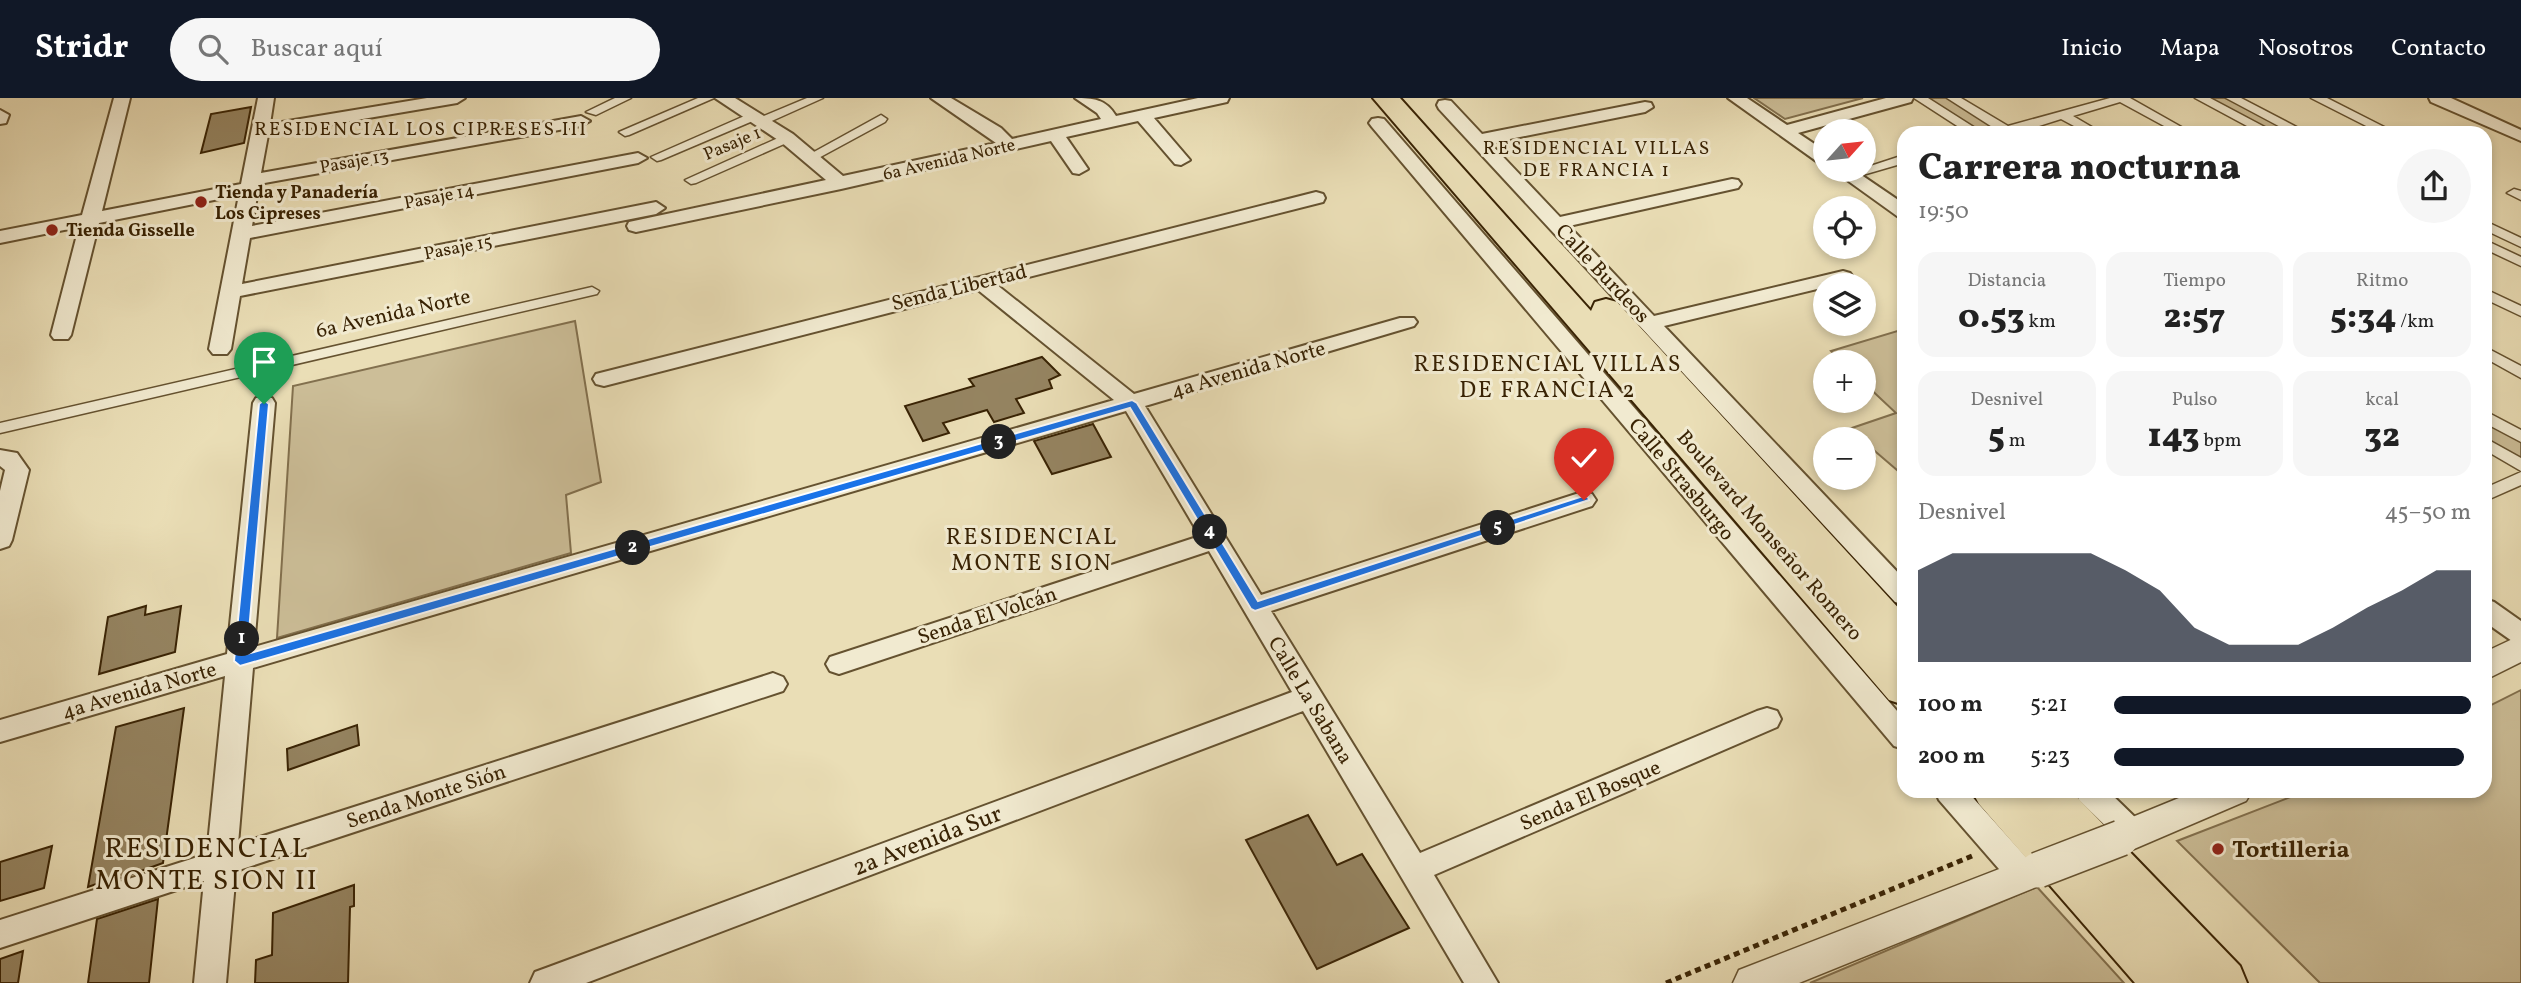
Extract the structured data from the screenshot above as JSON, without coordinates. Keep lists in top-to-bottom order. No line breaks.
{"streets":{"highway":["Boulevard Monseñor Romero"],"street":["Pasaje 1","6a Avenida Norte","Pasaje 13","Pasaje 14","Pasaje 15","Calle Burdeos","Senda Libertad","4a Avenida Norte","Calle Strasburgo","Senda El Volcán","Calle La Sabana","Senda El Bosque","Senda Monte Sión","2a Avenida Sur"]},"crossings":[["Calle Burdeos","Boulevard Monseñor Romero"],["Senda Libertad","Calle La Sabana"],["4a Avenida Norte","Calle La Sabana"],["Calle Strasburgo","Boulevard Monseñor Romero"],["Senda El Volcán","Calle La Sabana"],["Calle La Sabana","Senda El Bosque"],["Calle La Sabana","2a Avenida Sur"]],"districts":["RESIDENCIAL LOS CIPRESES III","RESIDENCIAL VILLAS DE FRANCIA 1","RESIDENCIAL VILLAS DE FRANCIA 2","RESIDENCIAL MONTE SION","RESIDENCIAL MONTE SION II"],"places":["Tienda y Panadería Los Cipreses","Tienda Gisselle","Tortilleria"],"north":"top right","page":{"header":"Stridr","search":"Buscar aquí","nav":["Inicio","Mapa","Nosotros","Contacto"],"map_buttons":["+","−"],"heading":["Carrera nocturna","19:50"],"stats":[["Distancia","0.53 km"],["Tiempo","2:57"],["Ritmo","5:34 /km"],["Desnivel","5 m"],["Pulso","143 bpm"],["kcal","32"]],"pins":["3","5","4","2","1"],"chart":["Desnivel","45–50 m"],"list":[{"name":"100 m","note":"5:21"},{"name":"200 m","note":"5:23"}]}}
